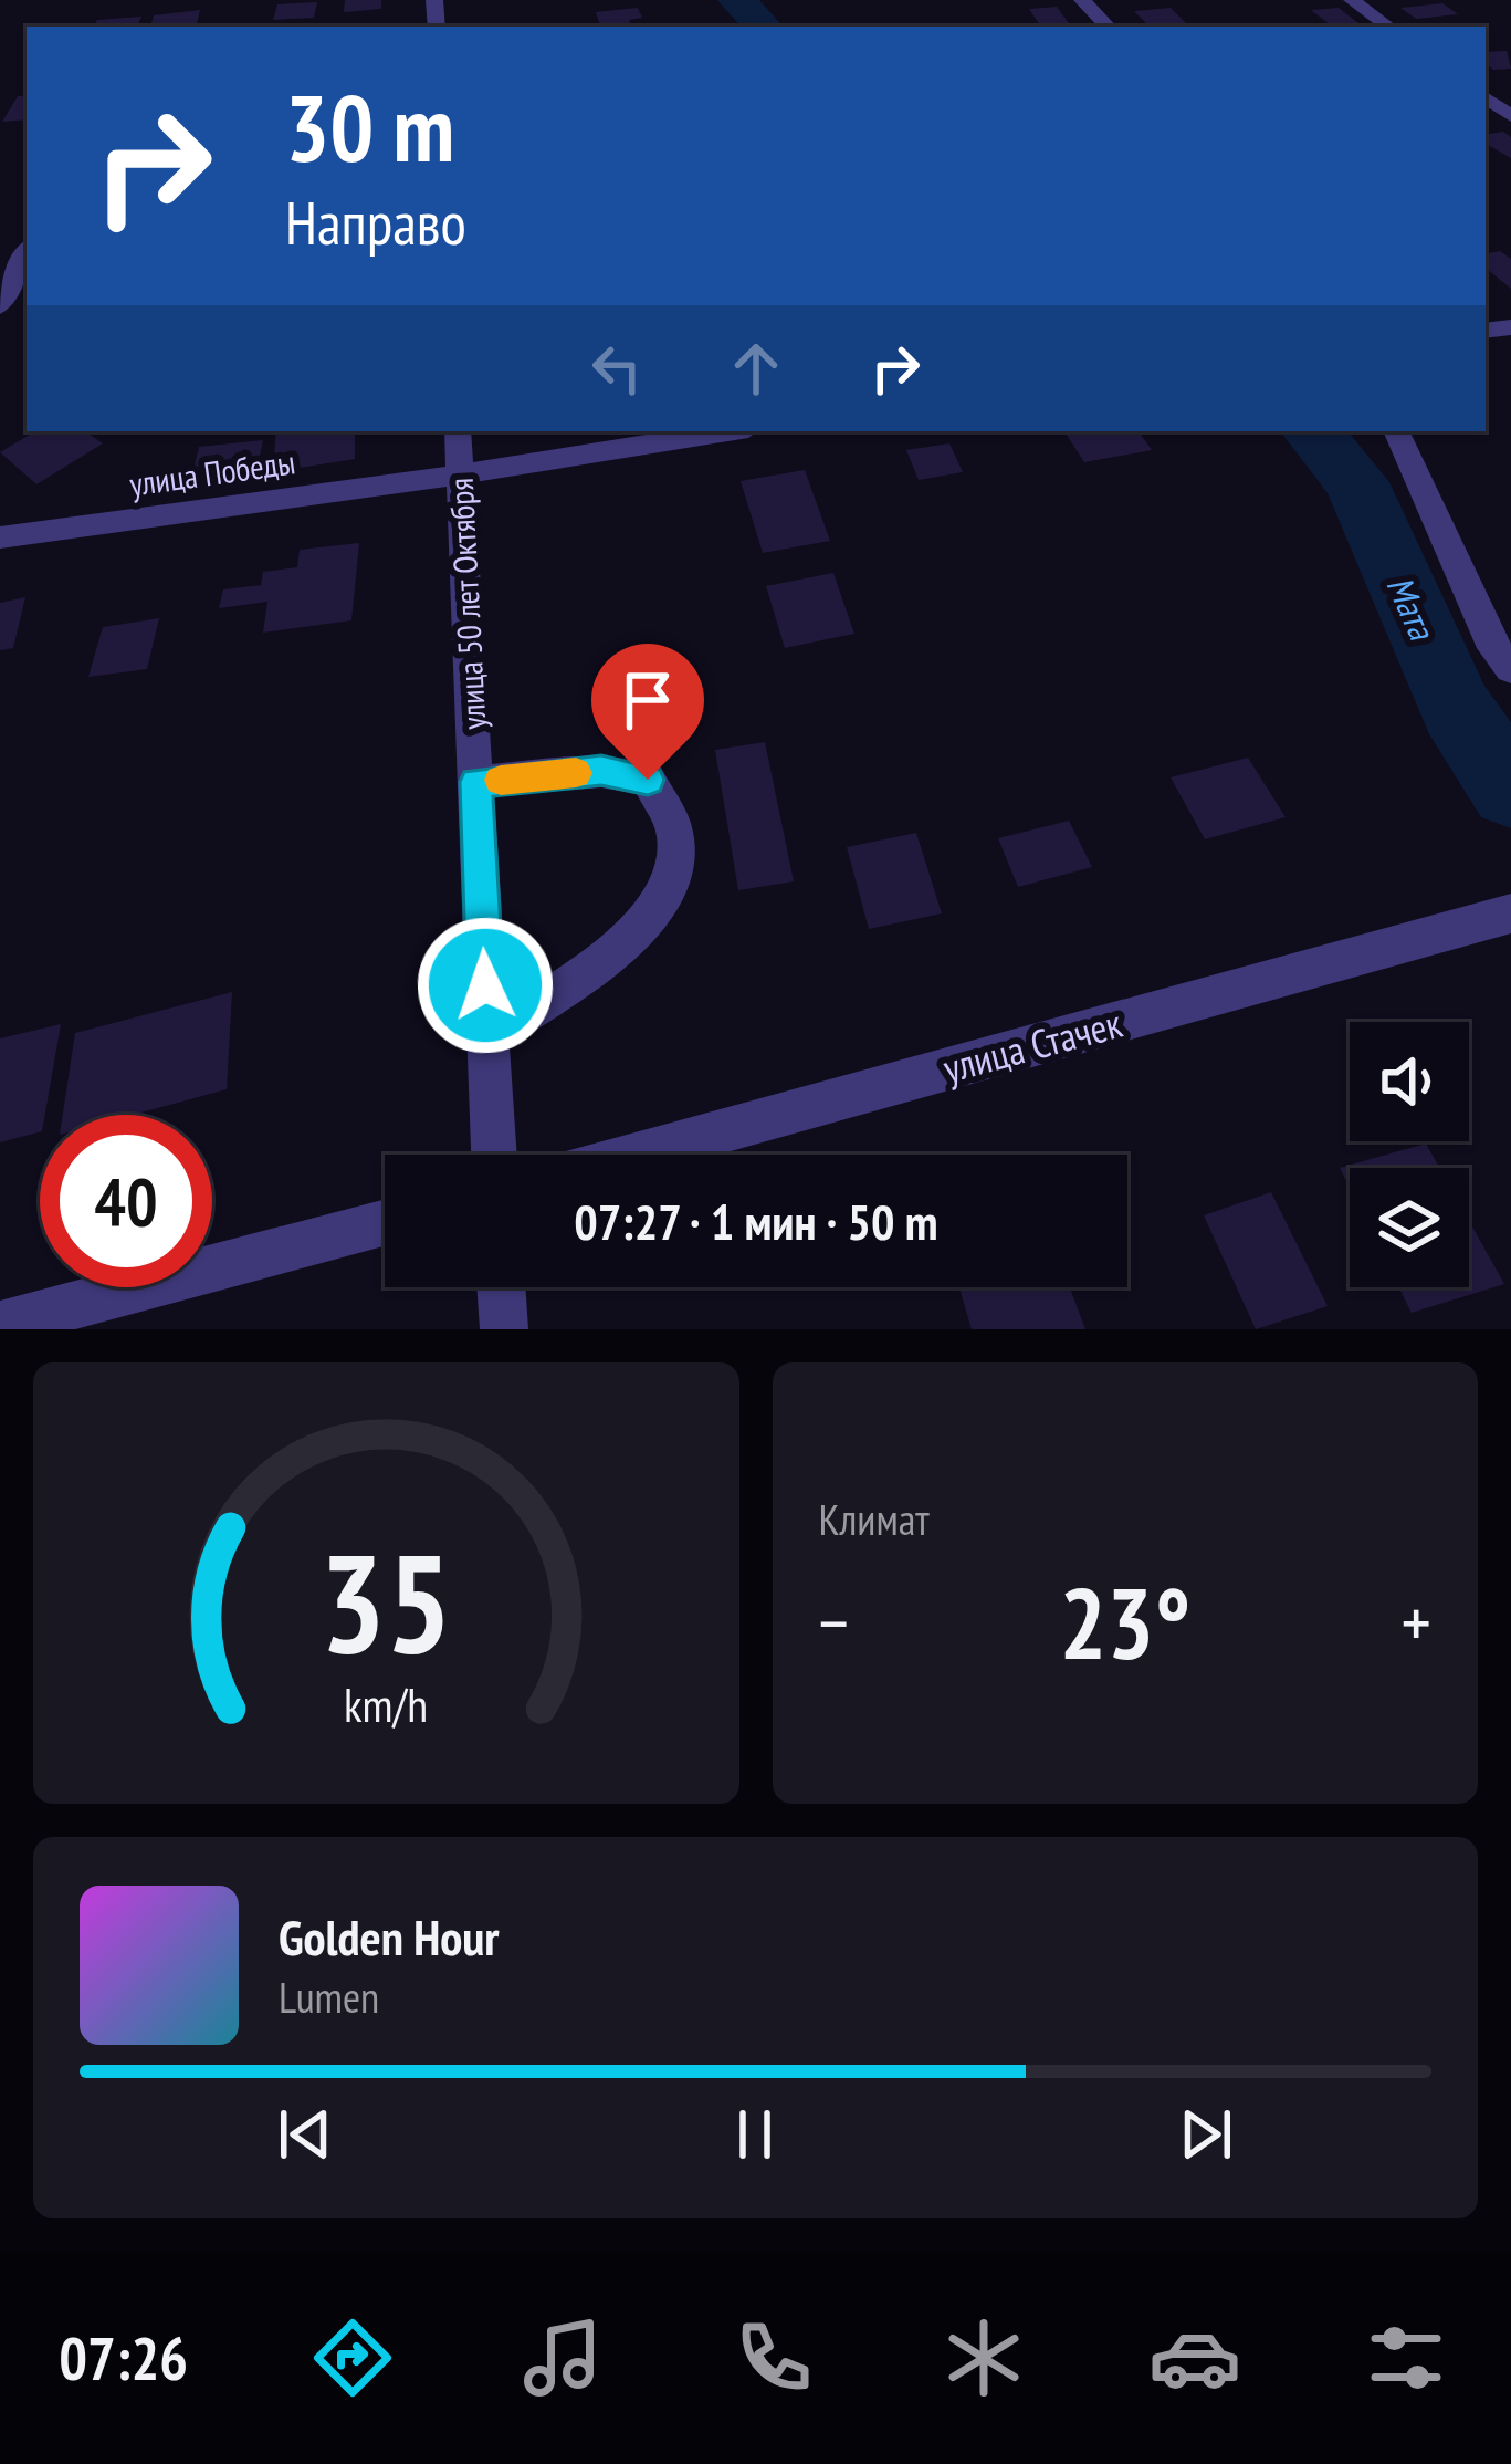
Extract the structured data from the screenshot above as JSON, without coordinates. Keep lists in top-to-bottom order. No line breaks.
{"streets":{"street":["улица Победы","улица 50 лет Октября","улица Стачек"]},"crossings":[["улица Победы","улица 50 лет Октября"]],"water":["Мата"],"page":{"turn":["30 m","Направо"],"limit":"40","trip":"07:27 · 1 мин · 50 m","tile":"Климат","heat":["−","23°","+"],"song":["Golden Hour","Lumen"],"tabs":"07:26","gauge":["35","km/h"]}}
